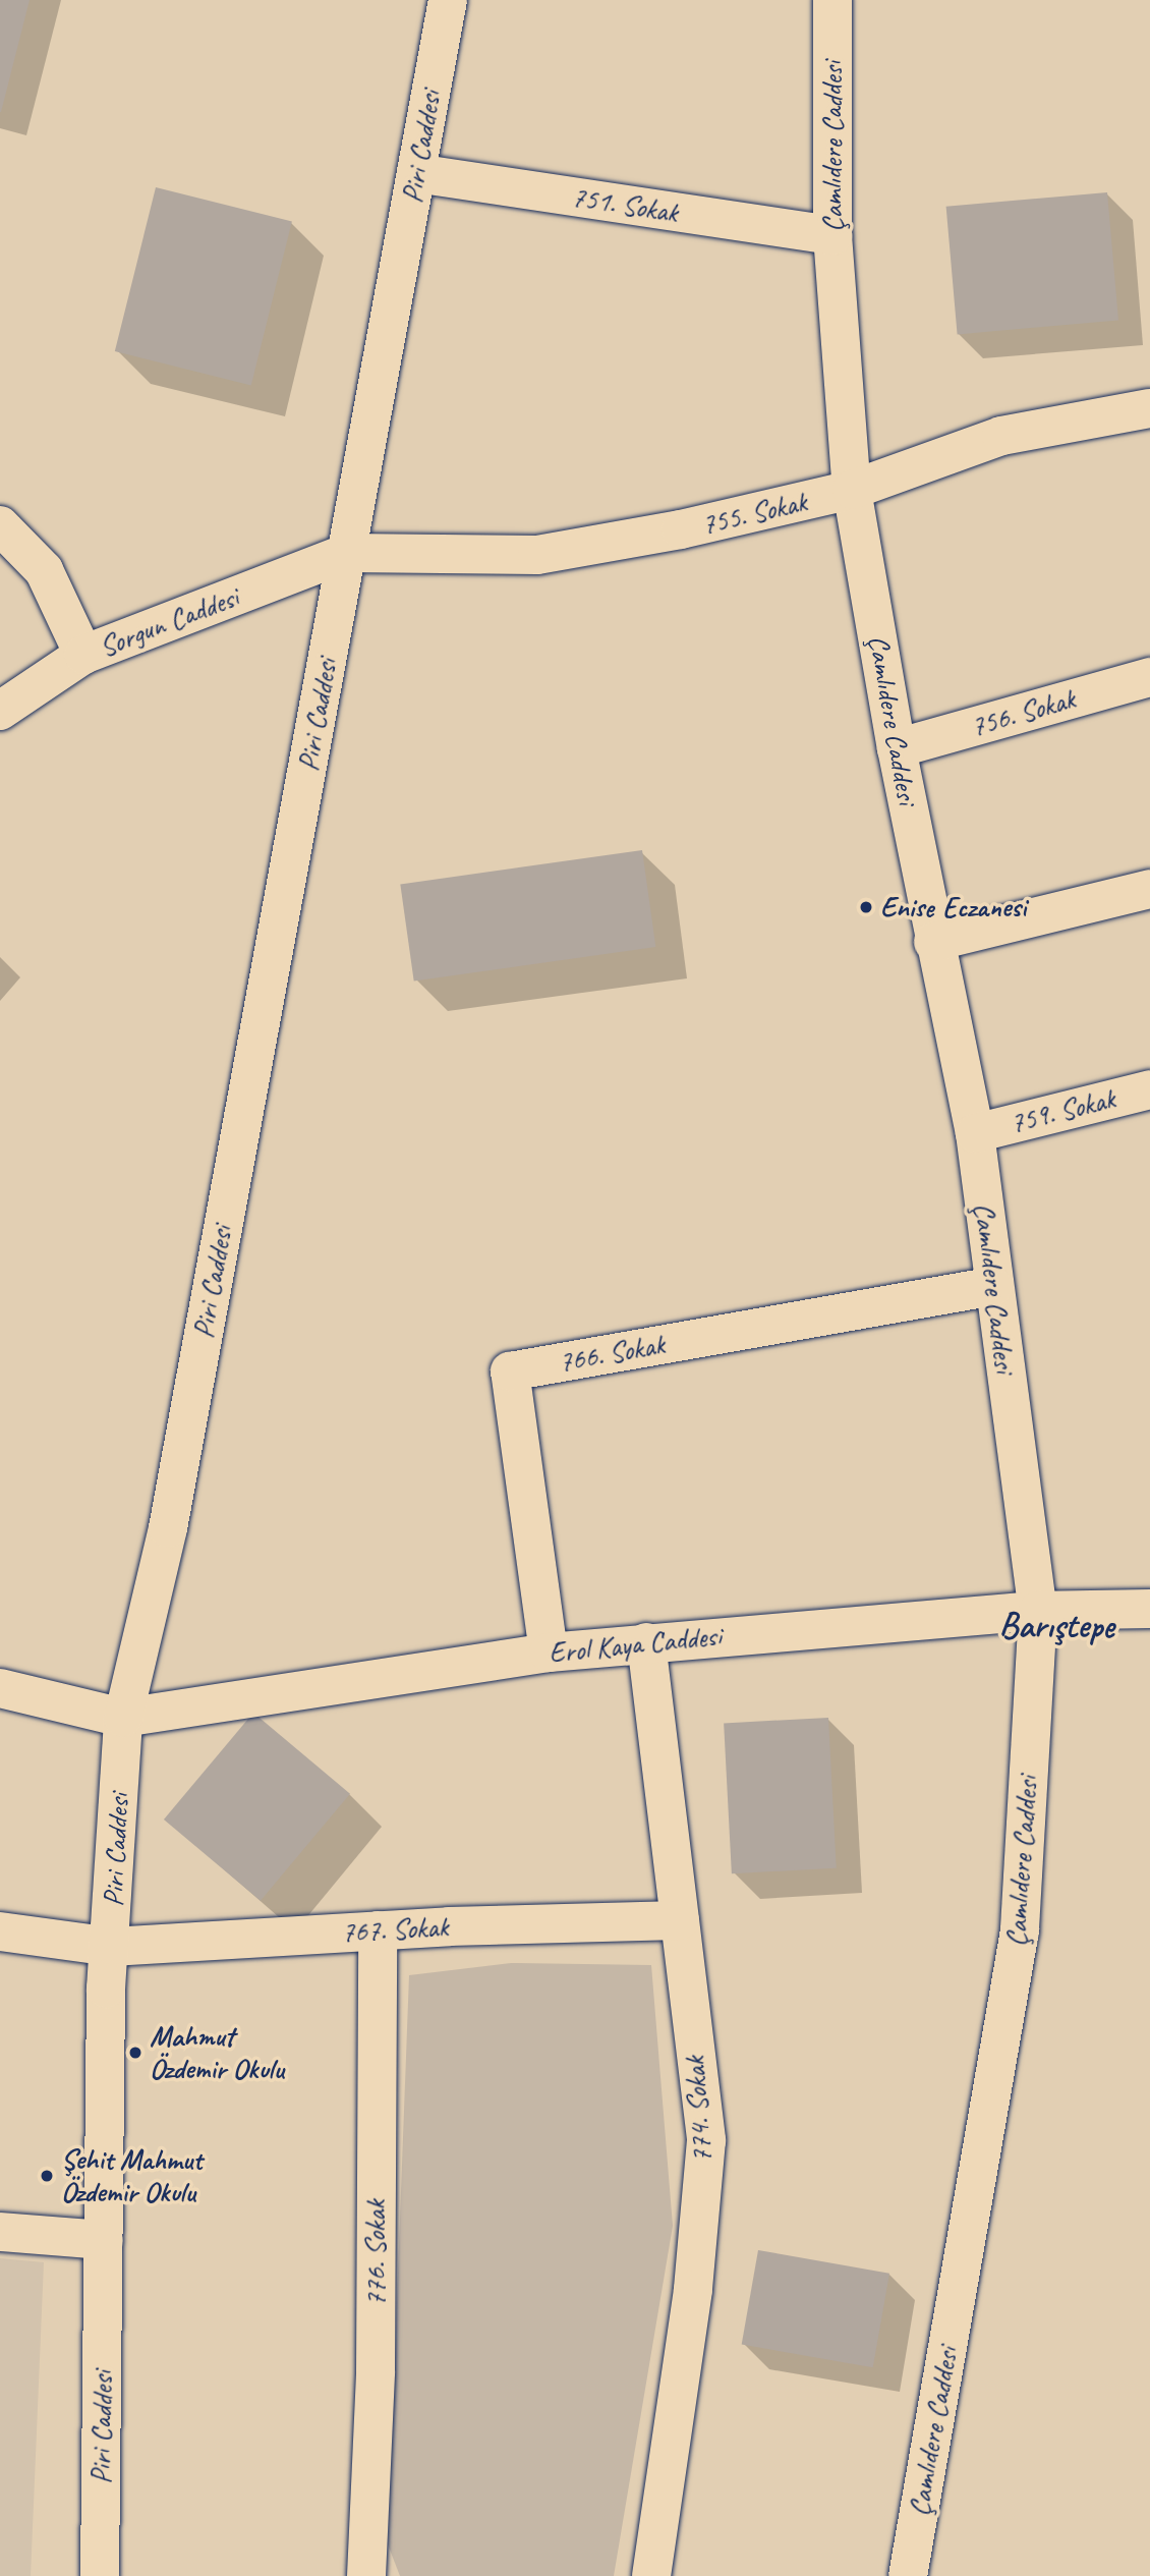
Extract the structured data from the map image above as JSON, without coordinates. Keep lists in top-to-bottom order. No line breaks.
{"streets":{"street":["Piri Caddesi","Çamlıdere Caddesi","751. Sokak","755. Sokak","Sorgun Caddesi","756. Sokak","759. Sokak","766. Sokak","Erol Kaya Caddesi","767. Sokak","774. Sokak","776. Sokak"]},"crossings":[["Piri Caddesi","751. Sokak"],["Piri Caddesi","755. Sokak"],["Piri Caddesi","Sorgun Caddesi"],["Piri Caddesi","Erol Kaya Caddesi"],["Piri Caddesi","767. Sokak"],["Çamlıdere Caddesi","751. Sokak"],["Çamlıdere Caddesi","755. Sokak"],["Çamlıdere Caddesi","756. Sokak"],["Çamlıdere Caddesi","759. Sokak"],["Çamlıdere Caddesi","766. Sokak"],["Çamlıdere Caddesi","Erol Kaya Caddesi"],["755. Sokak","Sorgun Caddesi"],["766. Sokak","Erol Kaya Caddesi"],["Erol Kaya Caddesi","774. Sokak"],["767. Sokak","774. Sokak"],["767. Sokak","776. Sokak"]],"districts":["Barıştepe"],"places":["Enise Eczanesi","Mahmut Özdemir Okulu","Şehit Mahmut Özdemir Okulu"]}
